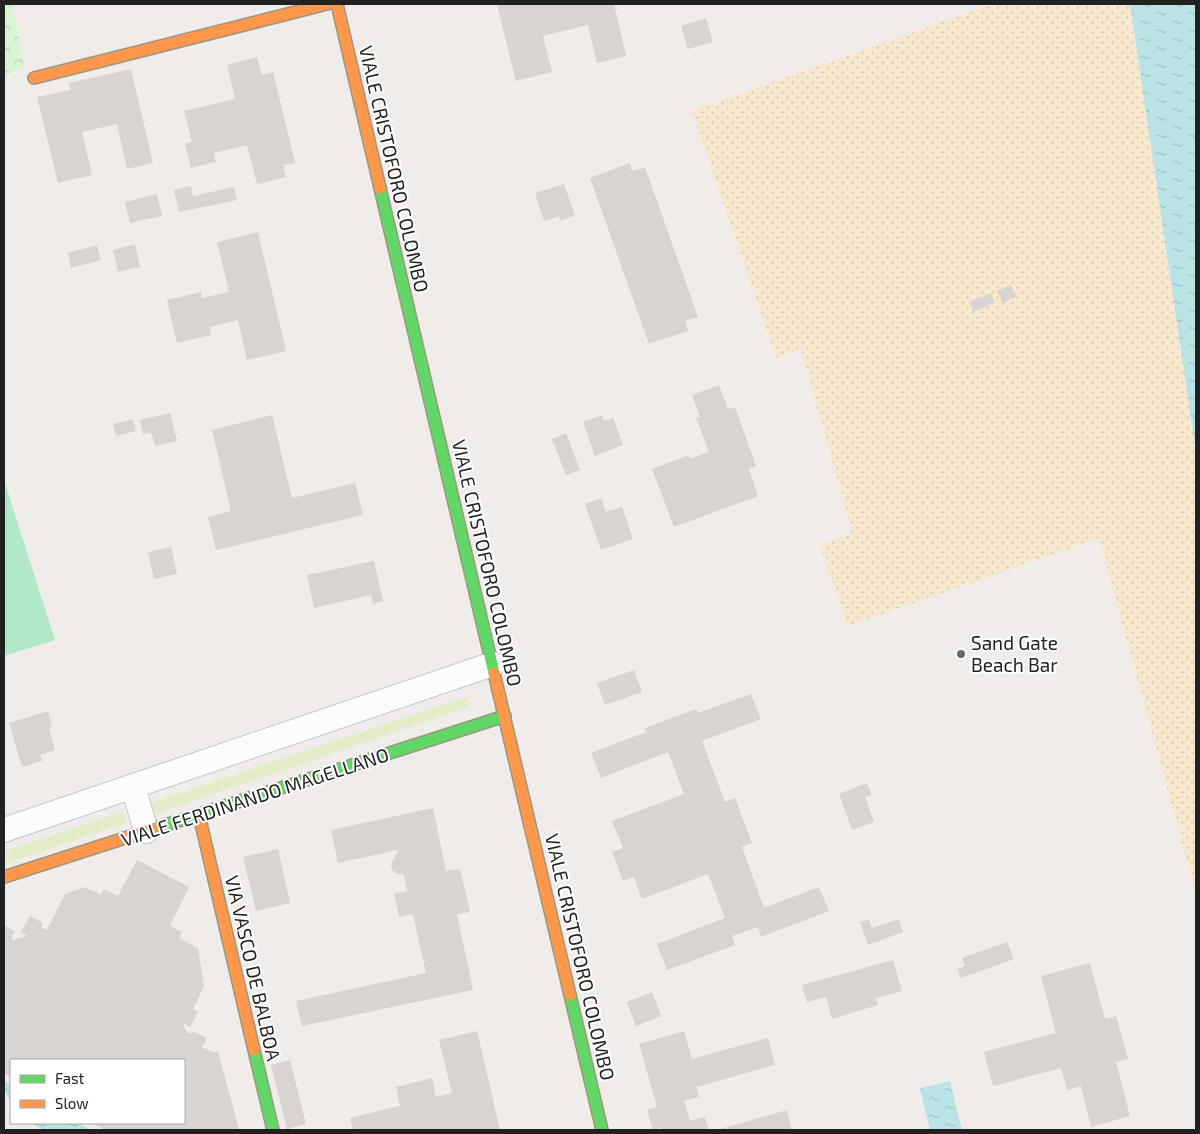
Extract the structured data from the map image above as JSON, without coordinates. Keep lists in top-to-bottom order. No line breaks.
{"streets":{"street":["VIALE CRISTOFORO COLOMBO","VIALE FERDINANDO MAGELLANO","VIA VASCO DE BALBOA"]},"crossings":[["VIALE CRISTOFORO COLOMBO","VIALE FERDINANDO MAGELLANO"],["VIALE FERDINANDO MAGELLANO","VIA VASCO DE BALBOA"]],"places":["Sand Gate Beach Bar"],"legend":["Fast","Slow"]}
